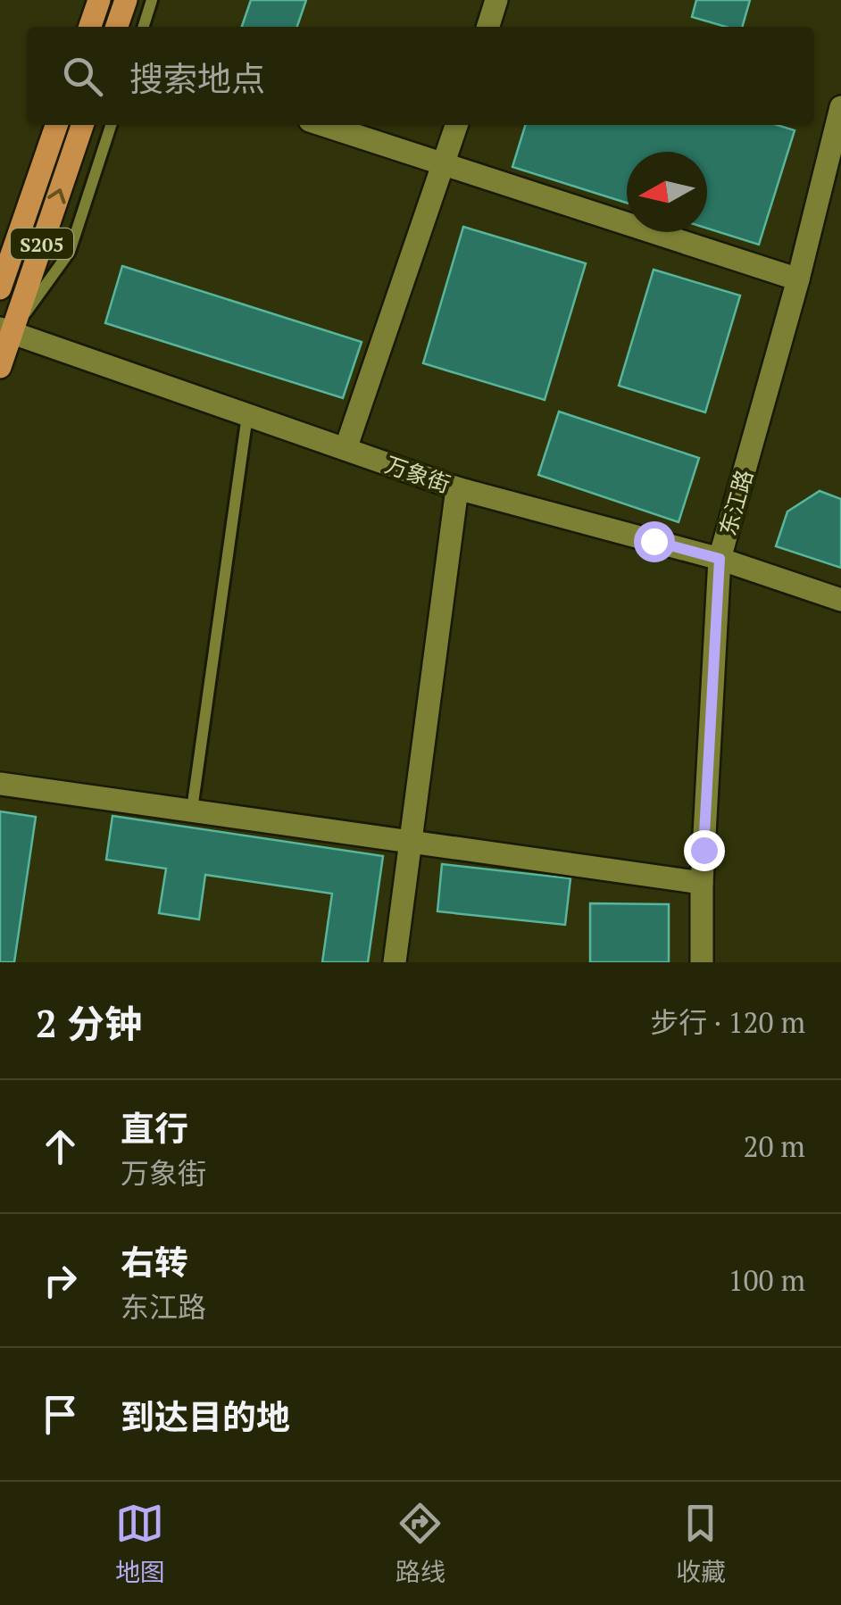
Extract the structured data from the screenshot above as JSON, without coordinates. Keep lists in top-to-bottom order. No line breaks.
{"streets":{"main road":["S205"],"street":["万象街","东江路"]},"crossings":[["S205","万象街"],["万象街","东江路"]],"north":"left","page":{"search":"搜索地点","heading":["2 分钟","步行 · 120 m"],"list":[["直行","万象街","20 m"],["右转","东江路","100 m"],"到达目的地"],"nav":["地图","路线","收藏"]}}
